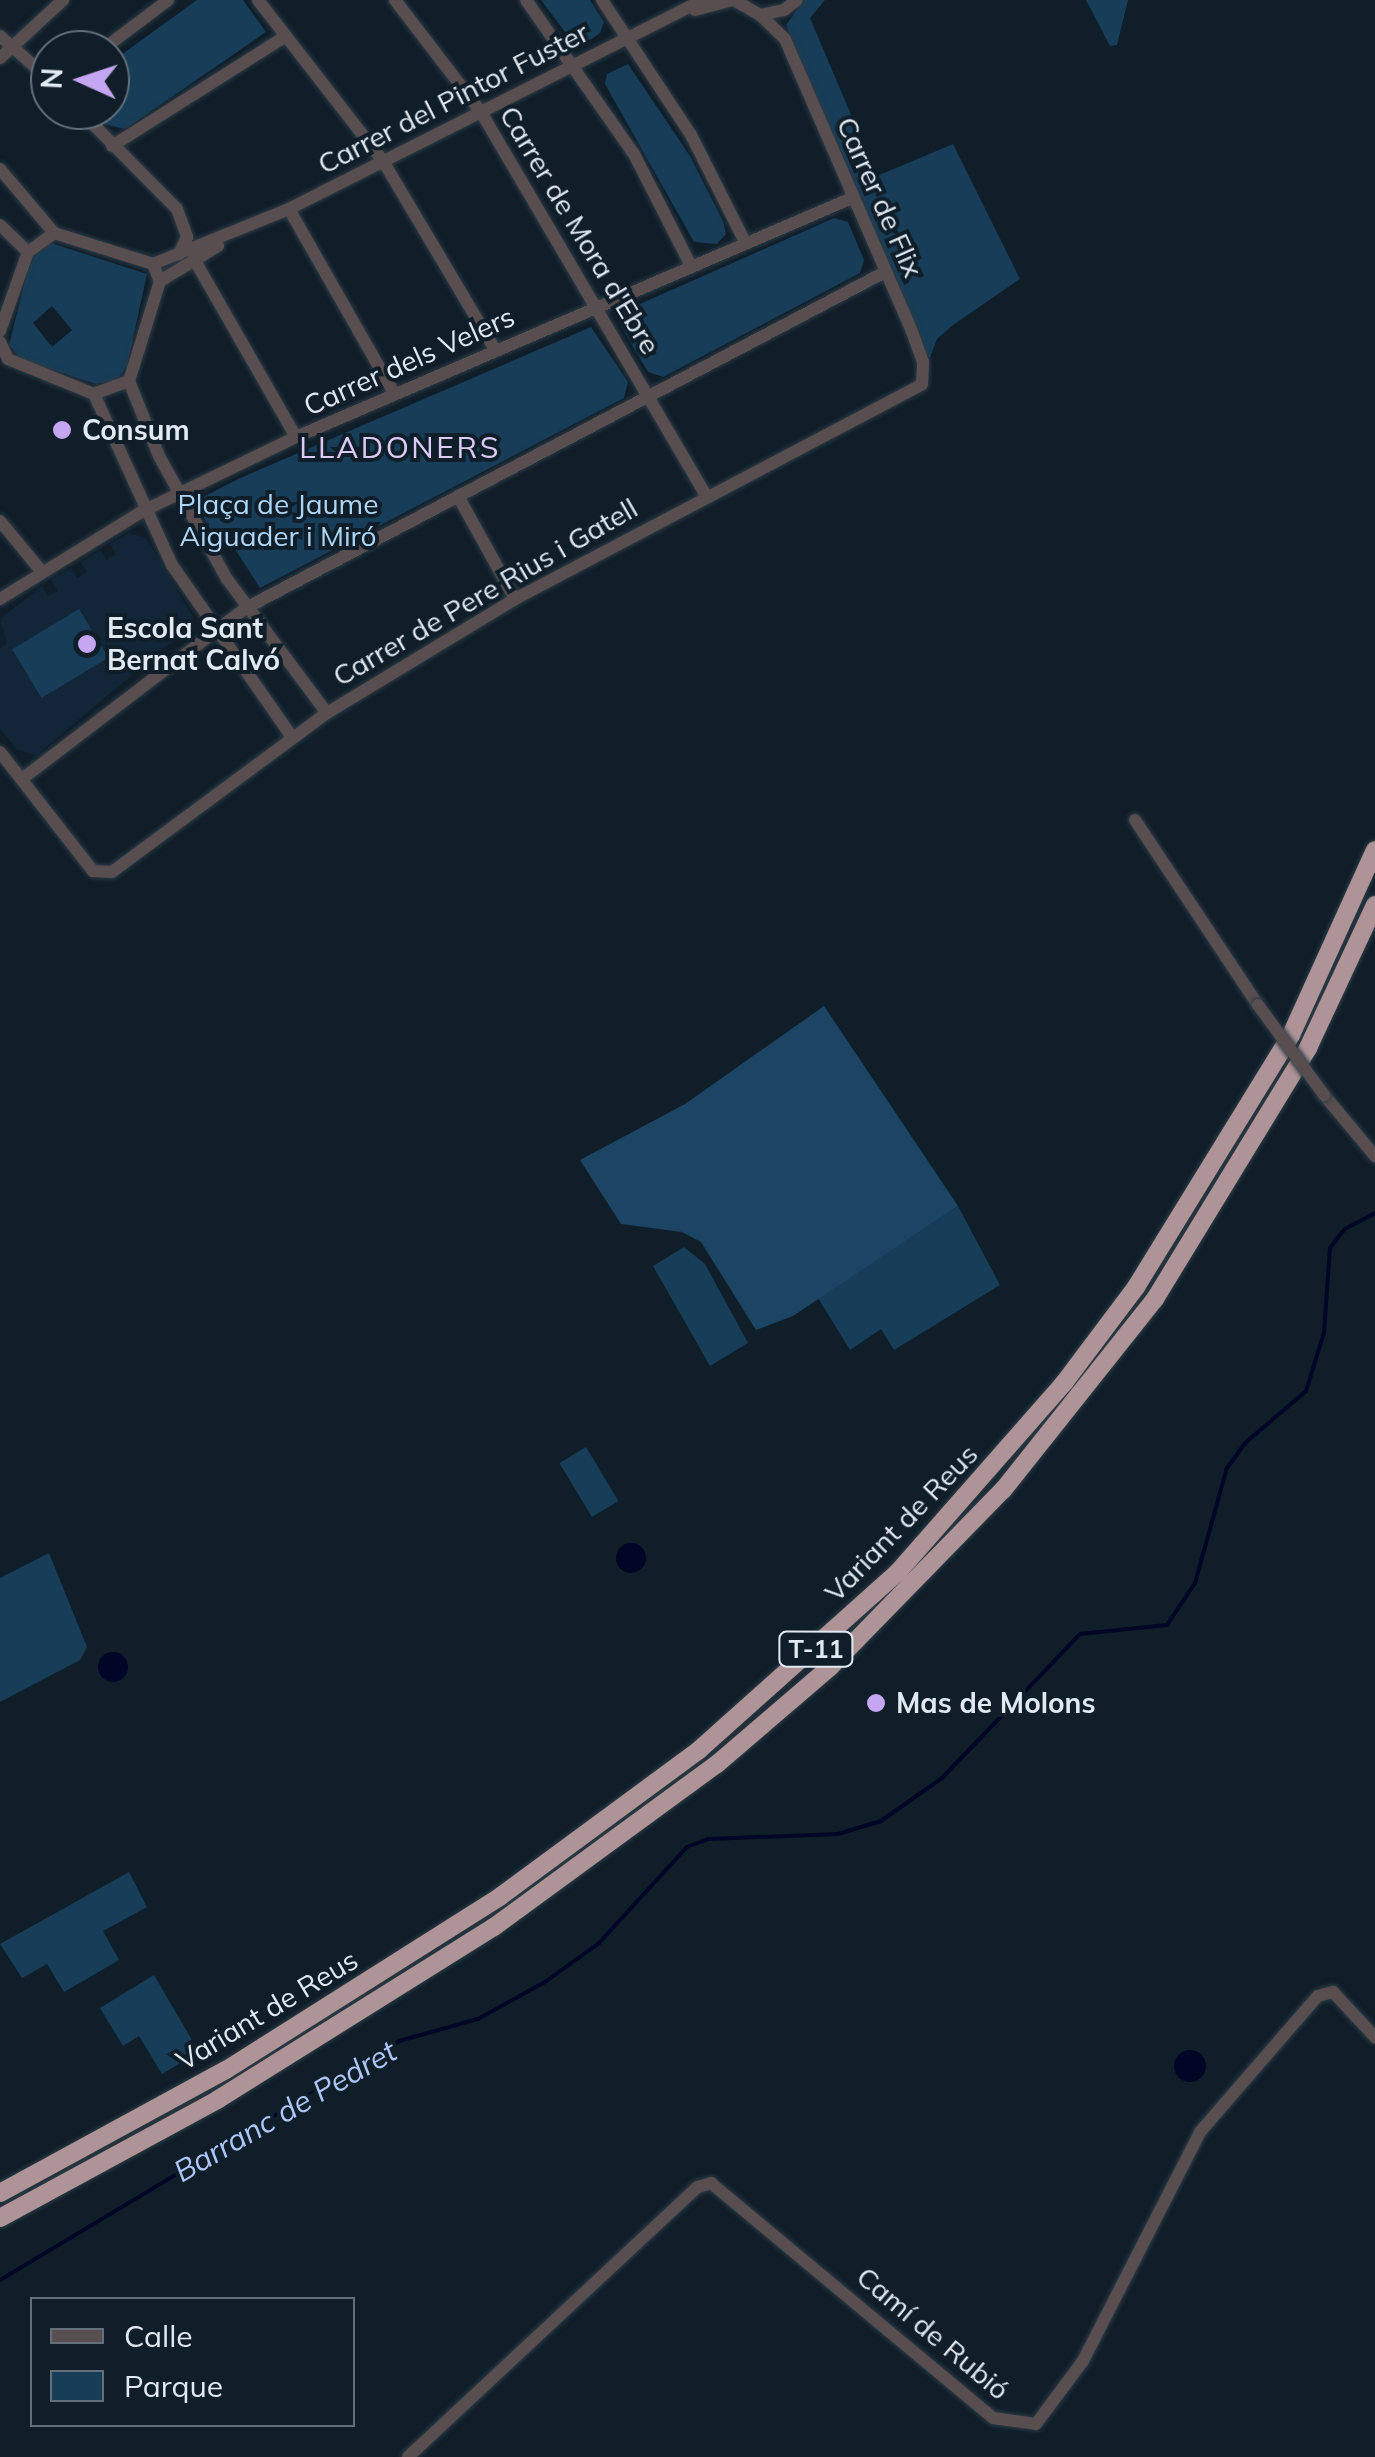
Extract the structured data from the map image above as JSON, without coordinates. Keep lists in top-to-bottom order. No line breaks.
{"streets":{"highway":["Variant de Reus","T-11"],"street":["Carrer del Pintor Fuster","Carrer de Flix","Carrer de Mora d'Ebre","Carrer dels Velers","Carrer de Pere Rius i Gatell","Camí de Rubió"]},"crossings":[["Carrer del Pintor Fuster","Carrer de Flix"],["Carrer del Pintor Fuster","Carrer de Mora d'Ebre"],["Carrer de Flix","Carrer dels Velers"],["Carrer de Flix","Carrer de Pere Rius i Gatell"],["Carrer de Mora d'Ebre","Carrer dels Velers"],["Carrer de Mora d'Ebre","Carrer de Pere Rius i Gatell"]],"districts":["LLADONERS"],"water":["Barranc de Pedret"],"parks":["Plaça de Jaume Aiguader i Miró"],"places":["Consum","Escola Sant Bernat Calvó","Mas de Molons"],"legend":["Calle","Parque"],"north":"left"}
